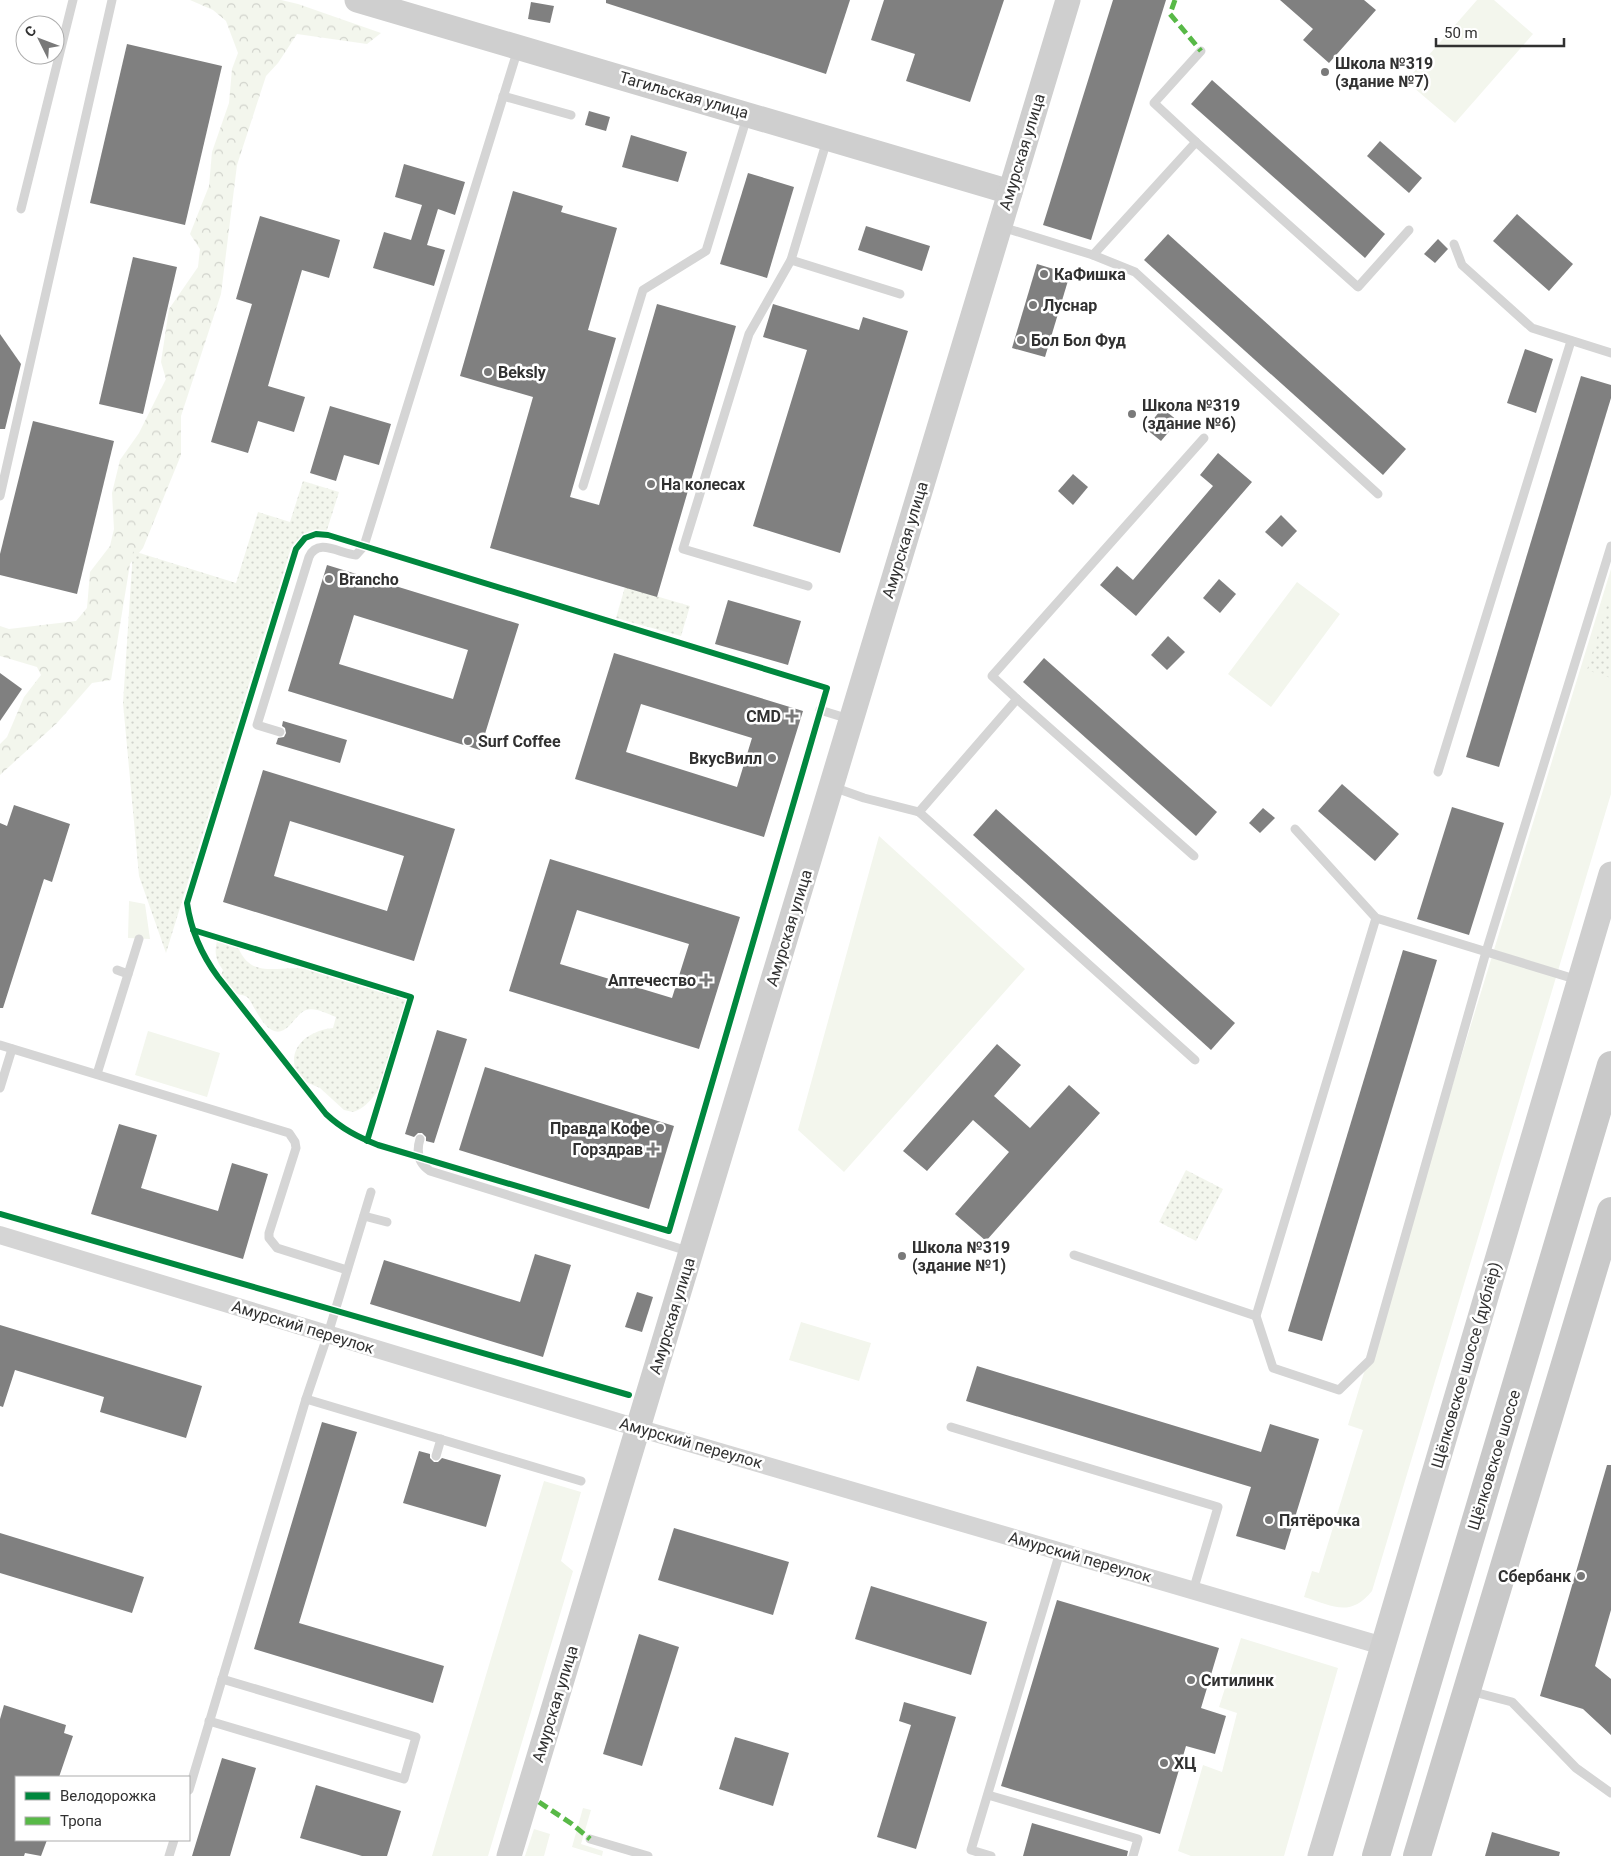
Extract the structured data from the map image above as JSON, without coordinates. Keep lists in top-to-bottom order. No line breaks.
{"streets":{"main road":["Щёлковское шоссе"],"street":["Тагильская улица","Амурская улица","Амурский переулок","Щёлковское шоссе (дублёр)"]},"crossings":[["Тагильская улица","Амурская улица"],["Амурская улица","Амурский переулок"],["Амурский переулок","Щёлковское шоссе (дублёр)"]],"places":{"other":["Школа №319 (здание №7)","КаФишка","Луснар","Бол Бол Фуд","Beksly","Школа №319 (здание №6)","На колесах","Brancho","Surf Coffee","ВкусВилл","Правда Кофе","Школа №319 (здание №1)","Пятёрочка","Сбербанк","Ситилинк","ХЦ"],"health":["CMD","Аптечество","Горздрав"]},"legend":["Велодорожка","Тропа"],"scale_bar":"50 m","north":"top left"}
